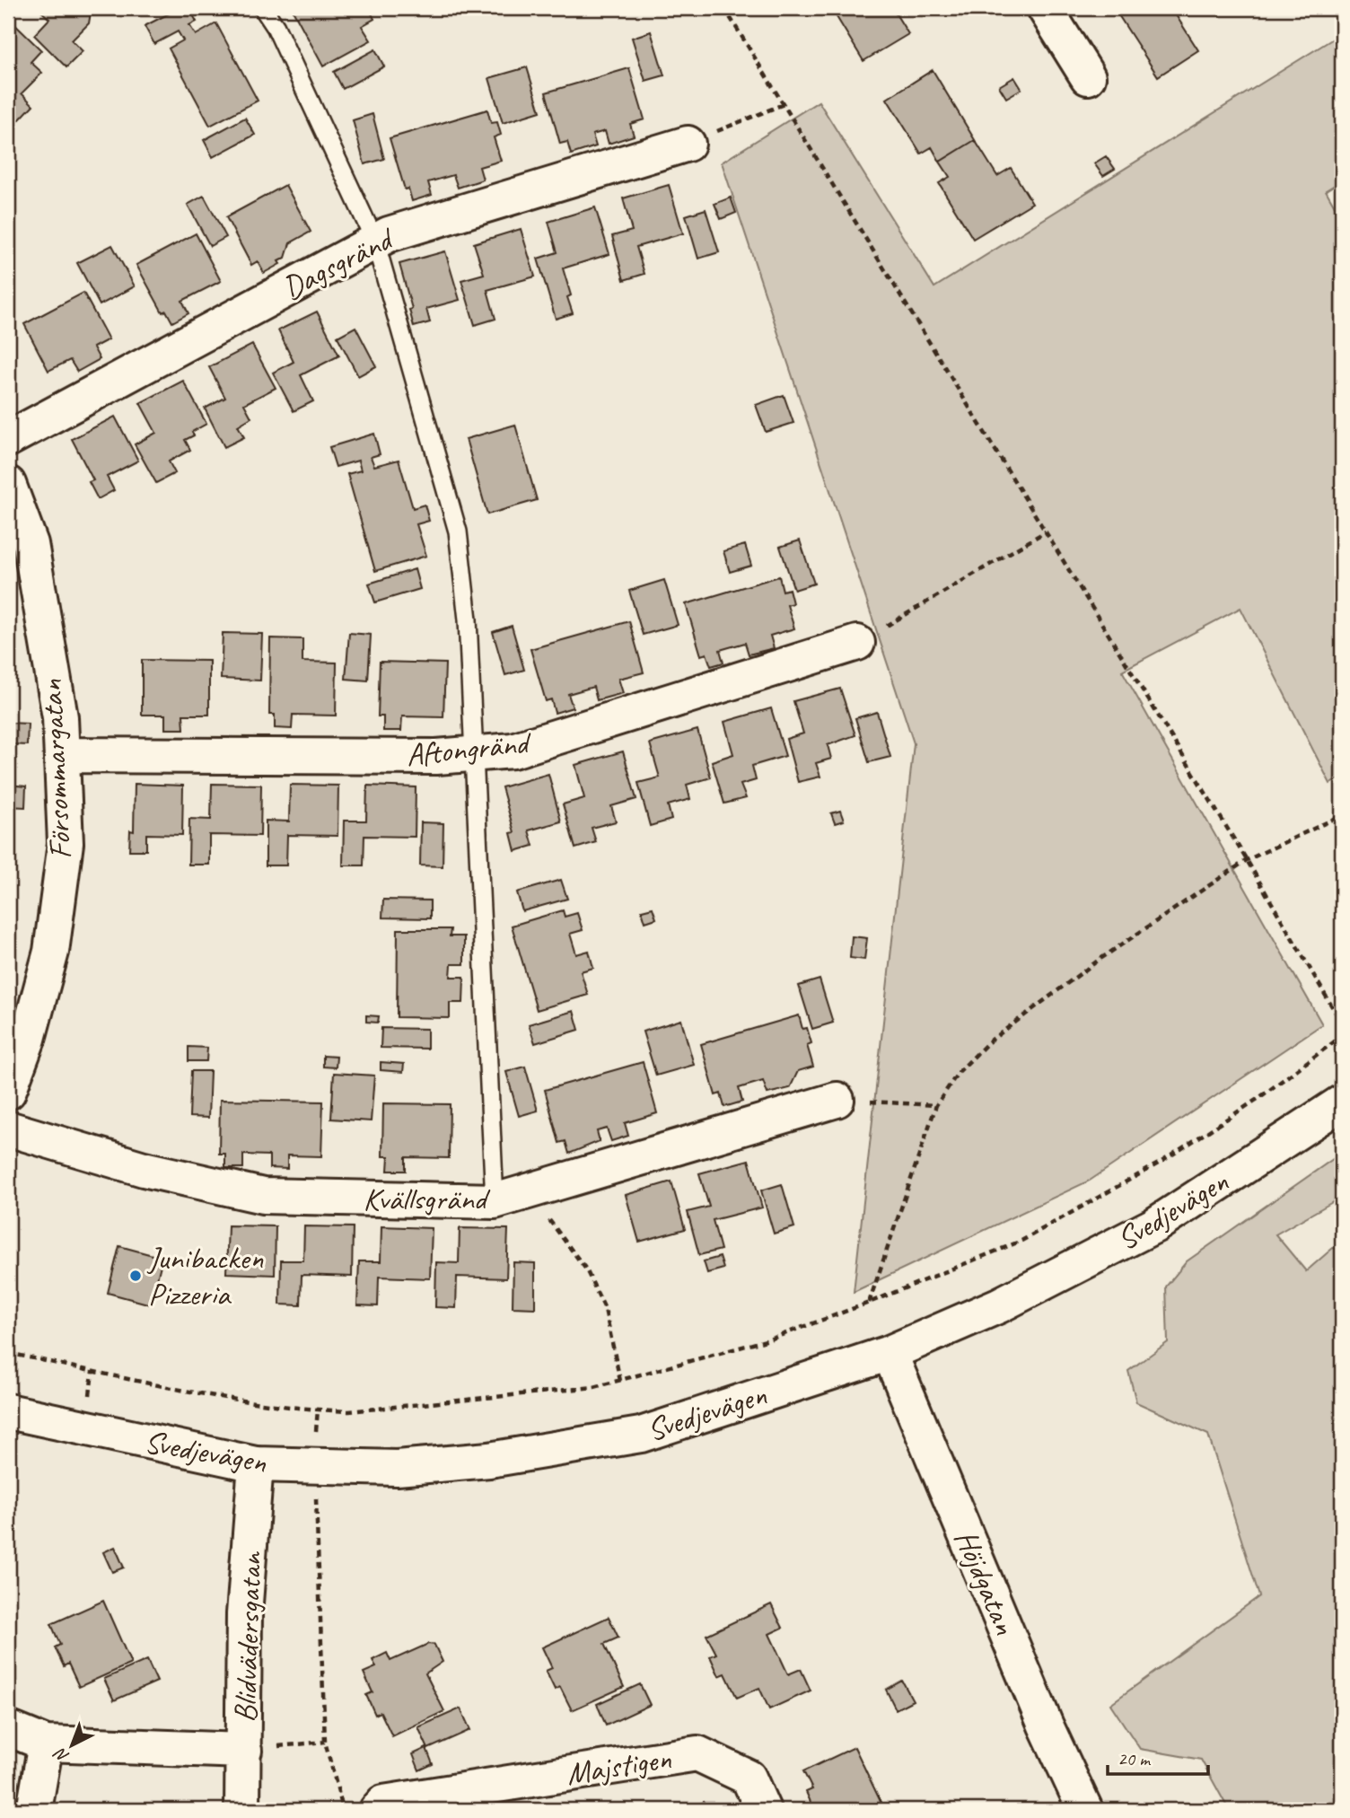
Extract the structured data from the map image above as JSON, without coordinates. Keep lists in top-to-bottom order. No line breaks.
{"streets":{"street":["Dagsgränd","Aftongränd","Försommargatan","Kvällsgränd","Svedjevägen","Höjdgatan","Blidvädersgatan","Majstigen"]},"crossings":[["Aftongränd","Försommargatan"],["Svedjevägen","Höjdgatan"],["Svedjevägen","Blidvädersgatan"]],"places":["Junibacken Pizzeria"],"scale_bar":"20 m","north":"bottom left"}
